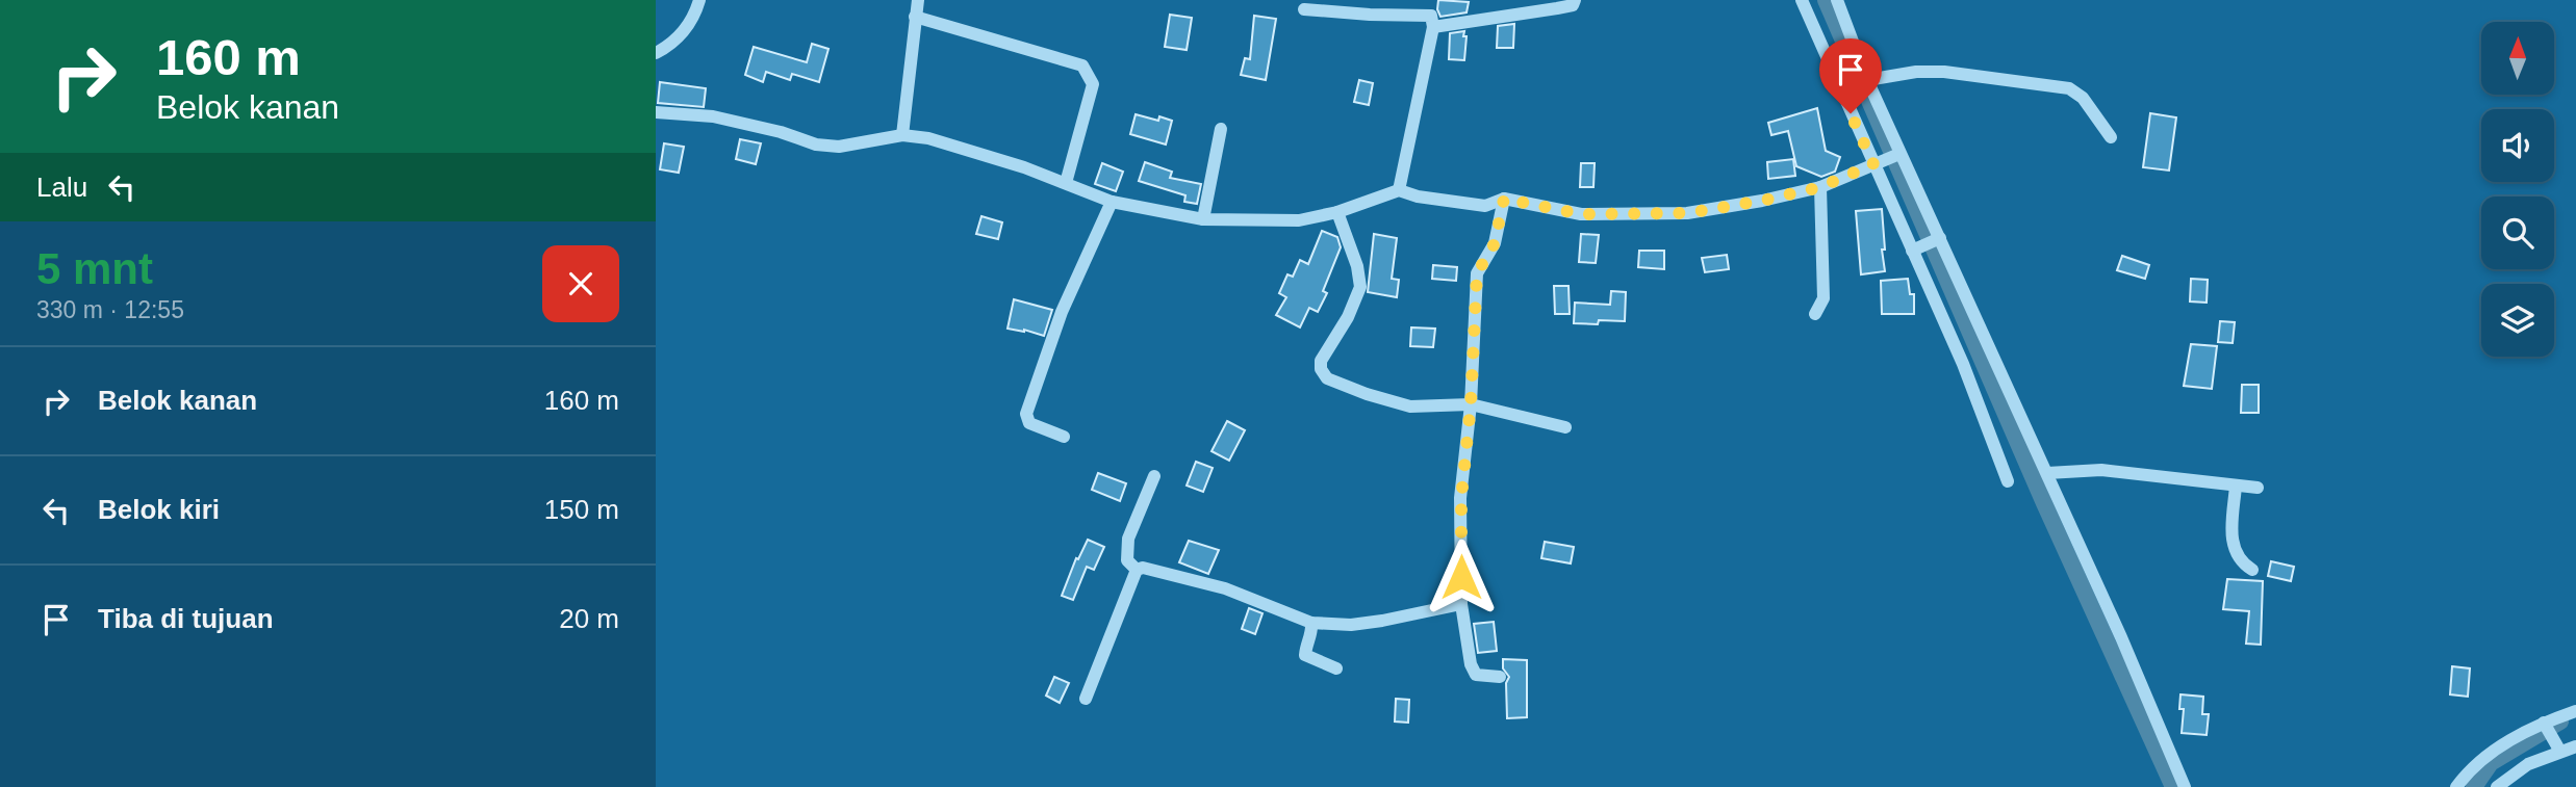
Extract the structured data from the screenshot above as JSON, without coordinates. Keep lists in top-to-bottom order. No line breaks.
{"north":"top","page":{"turn":["160 m","Belok kanan"],"then":"Lalu","heading":["5 mnt","330 m · 12:55"],"list":[{"name":"Belok kanan","value":"160 m"},{"name":"Belok kiri","value":"150 m"},{"name":"Tiba di tujuan","value":"20 m"}]}}
